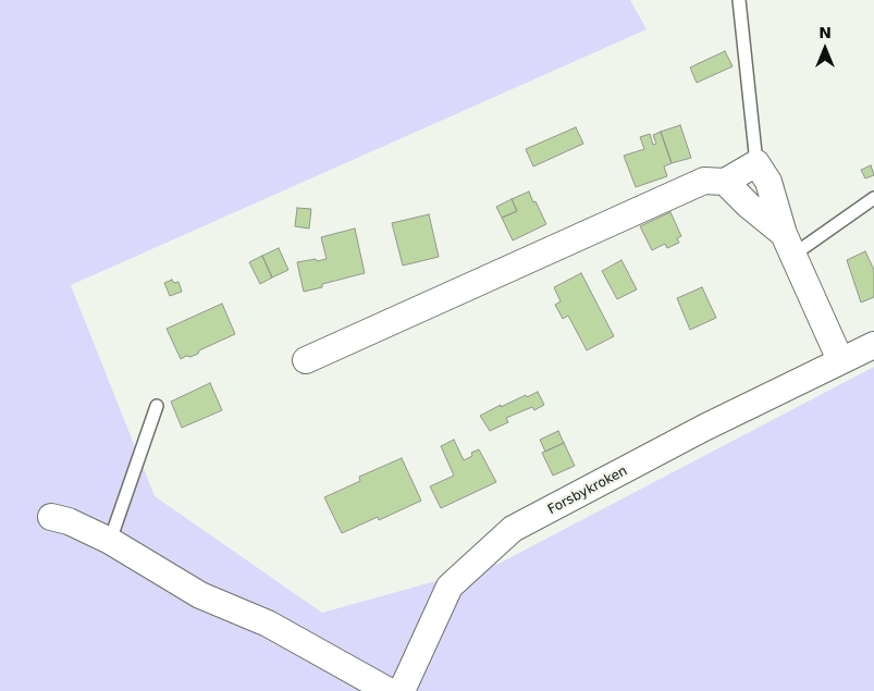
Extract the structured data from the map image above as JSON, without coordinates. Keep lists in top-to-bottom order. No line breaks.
{"streets":{"street":["Forsbykroken"]},"north":"top"}
